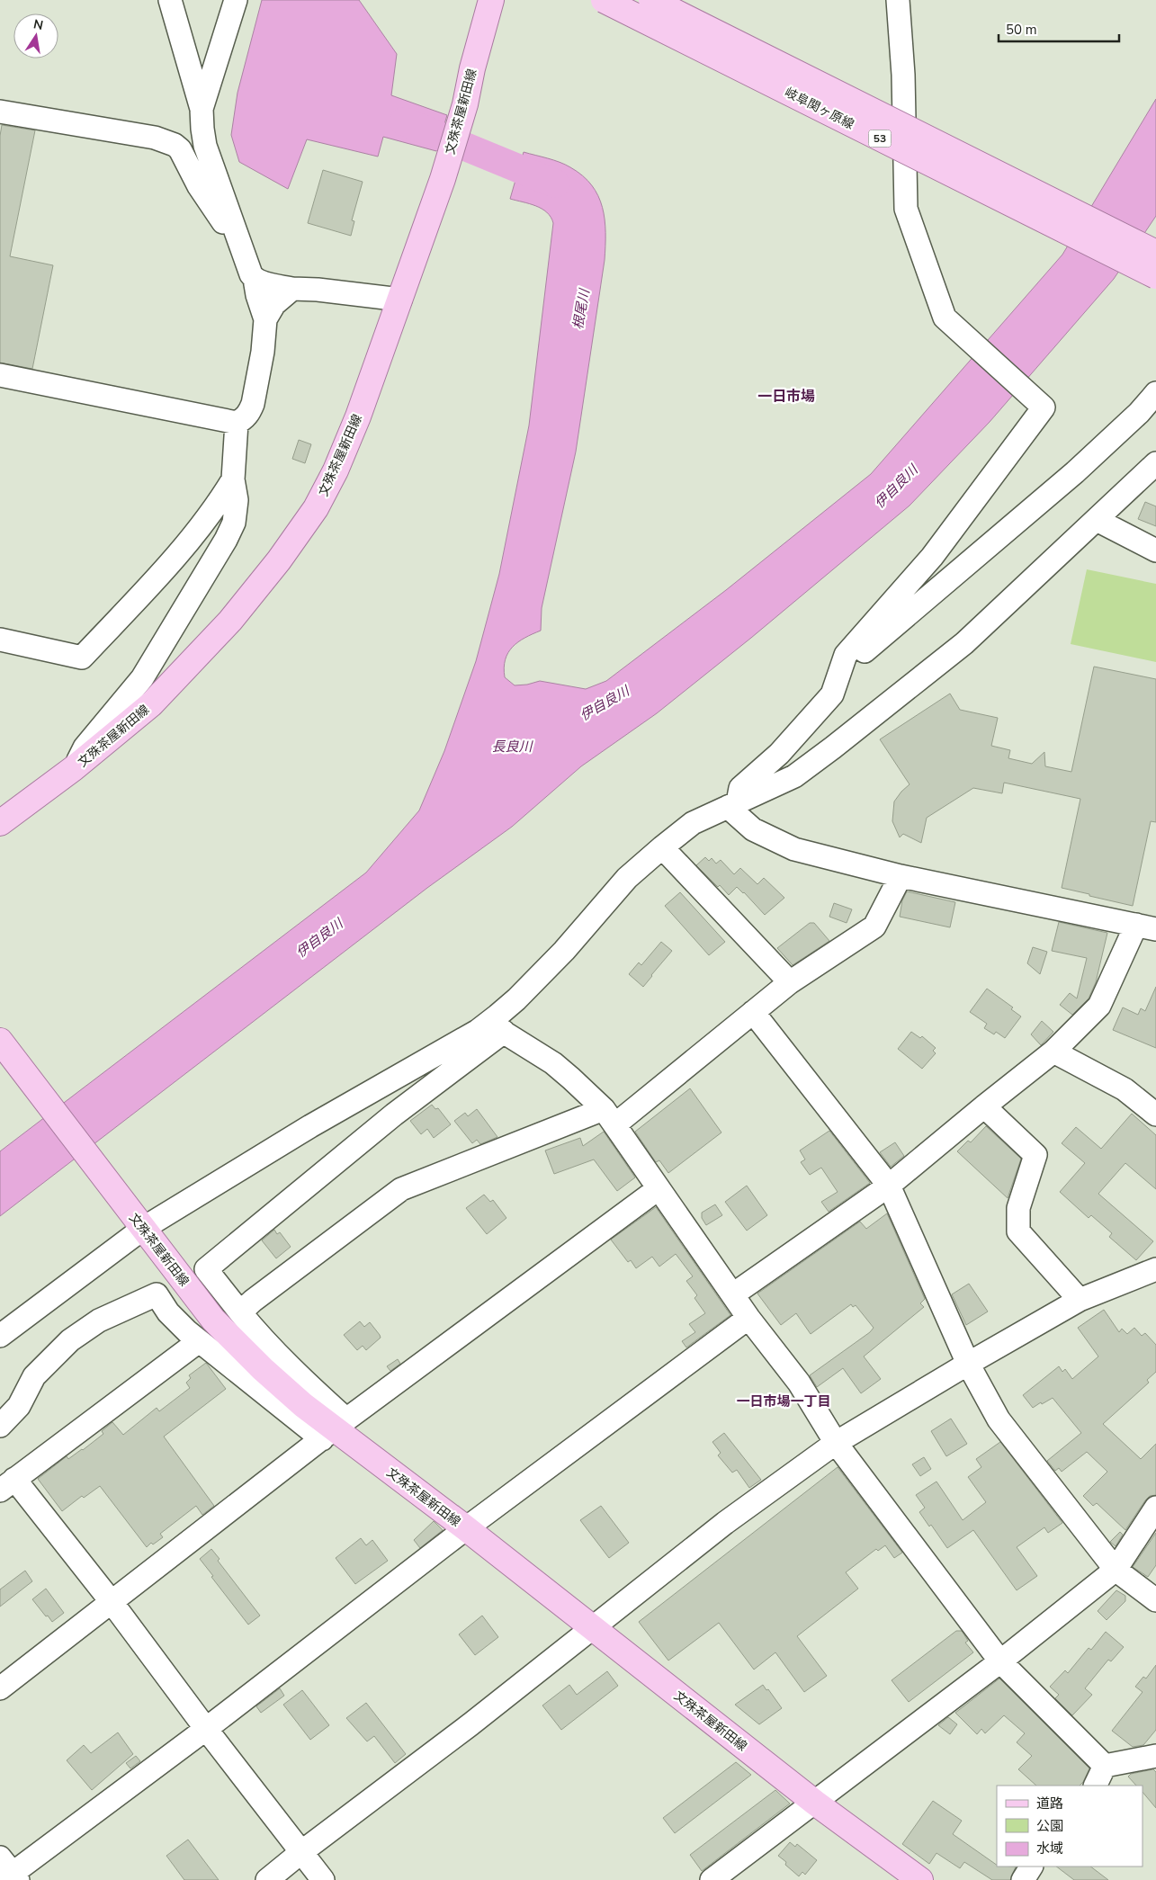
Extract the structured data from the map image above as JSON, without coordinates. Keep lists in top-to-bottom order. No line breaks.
{"streets":{"main road":["岐阜関ヶ原線","文殊茶屋新田線","53"]},"districts":["一日市場","一日市場一丁目"],"water":["根尾川","伊自良川","長良川"],"legend":["道路","公園","水域"],"scale_bar":"50 m","north":"top"}
